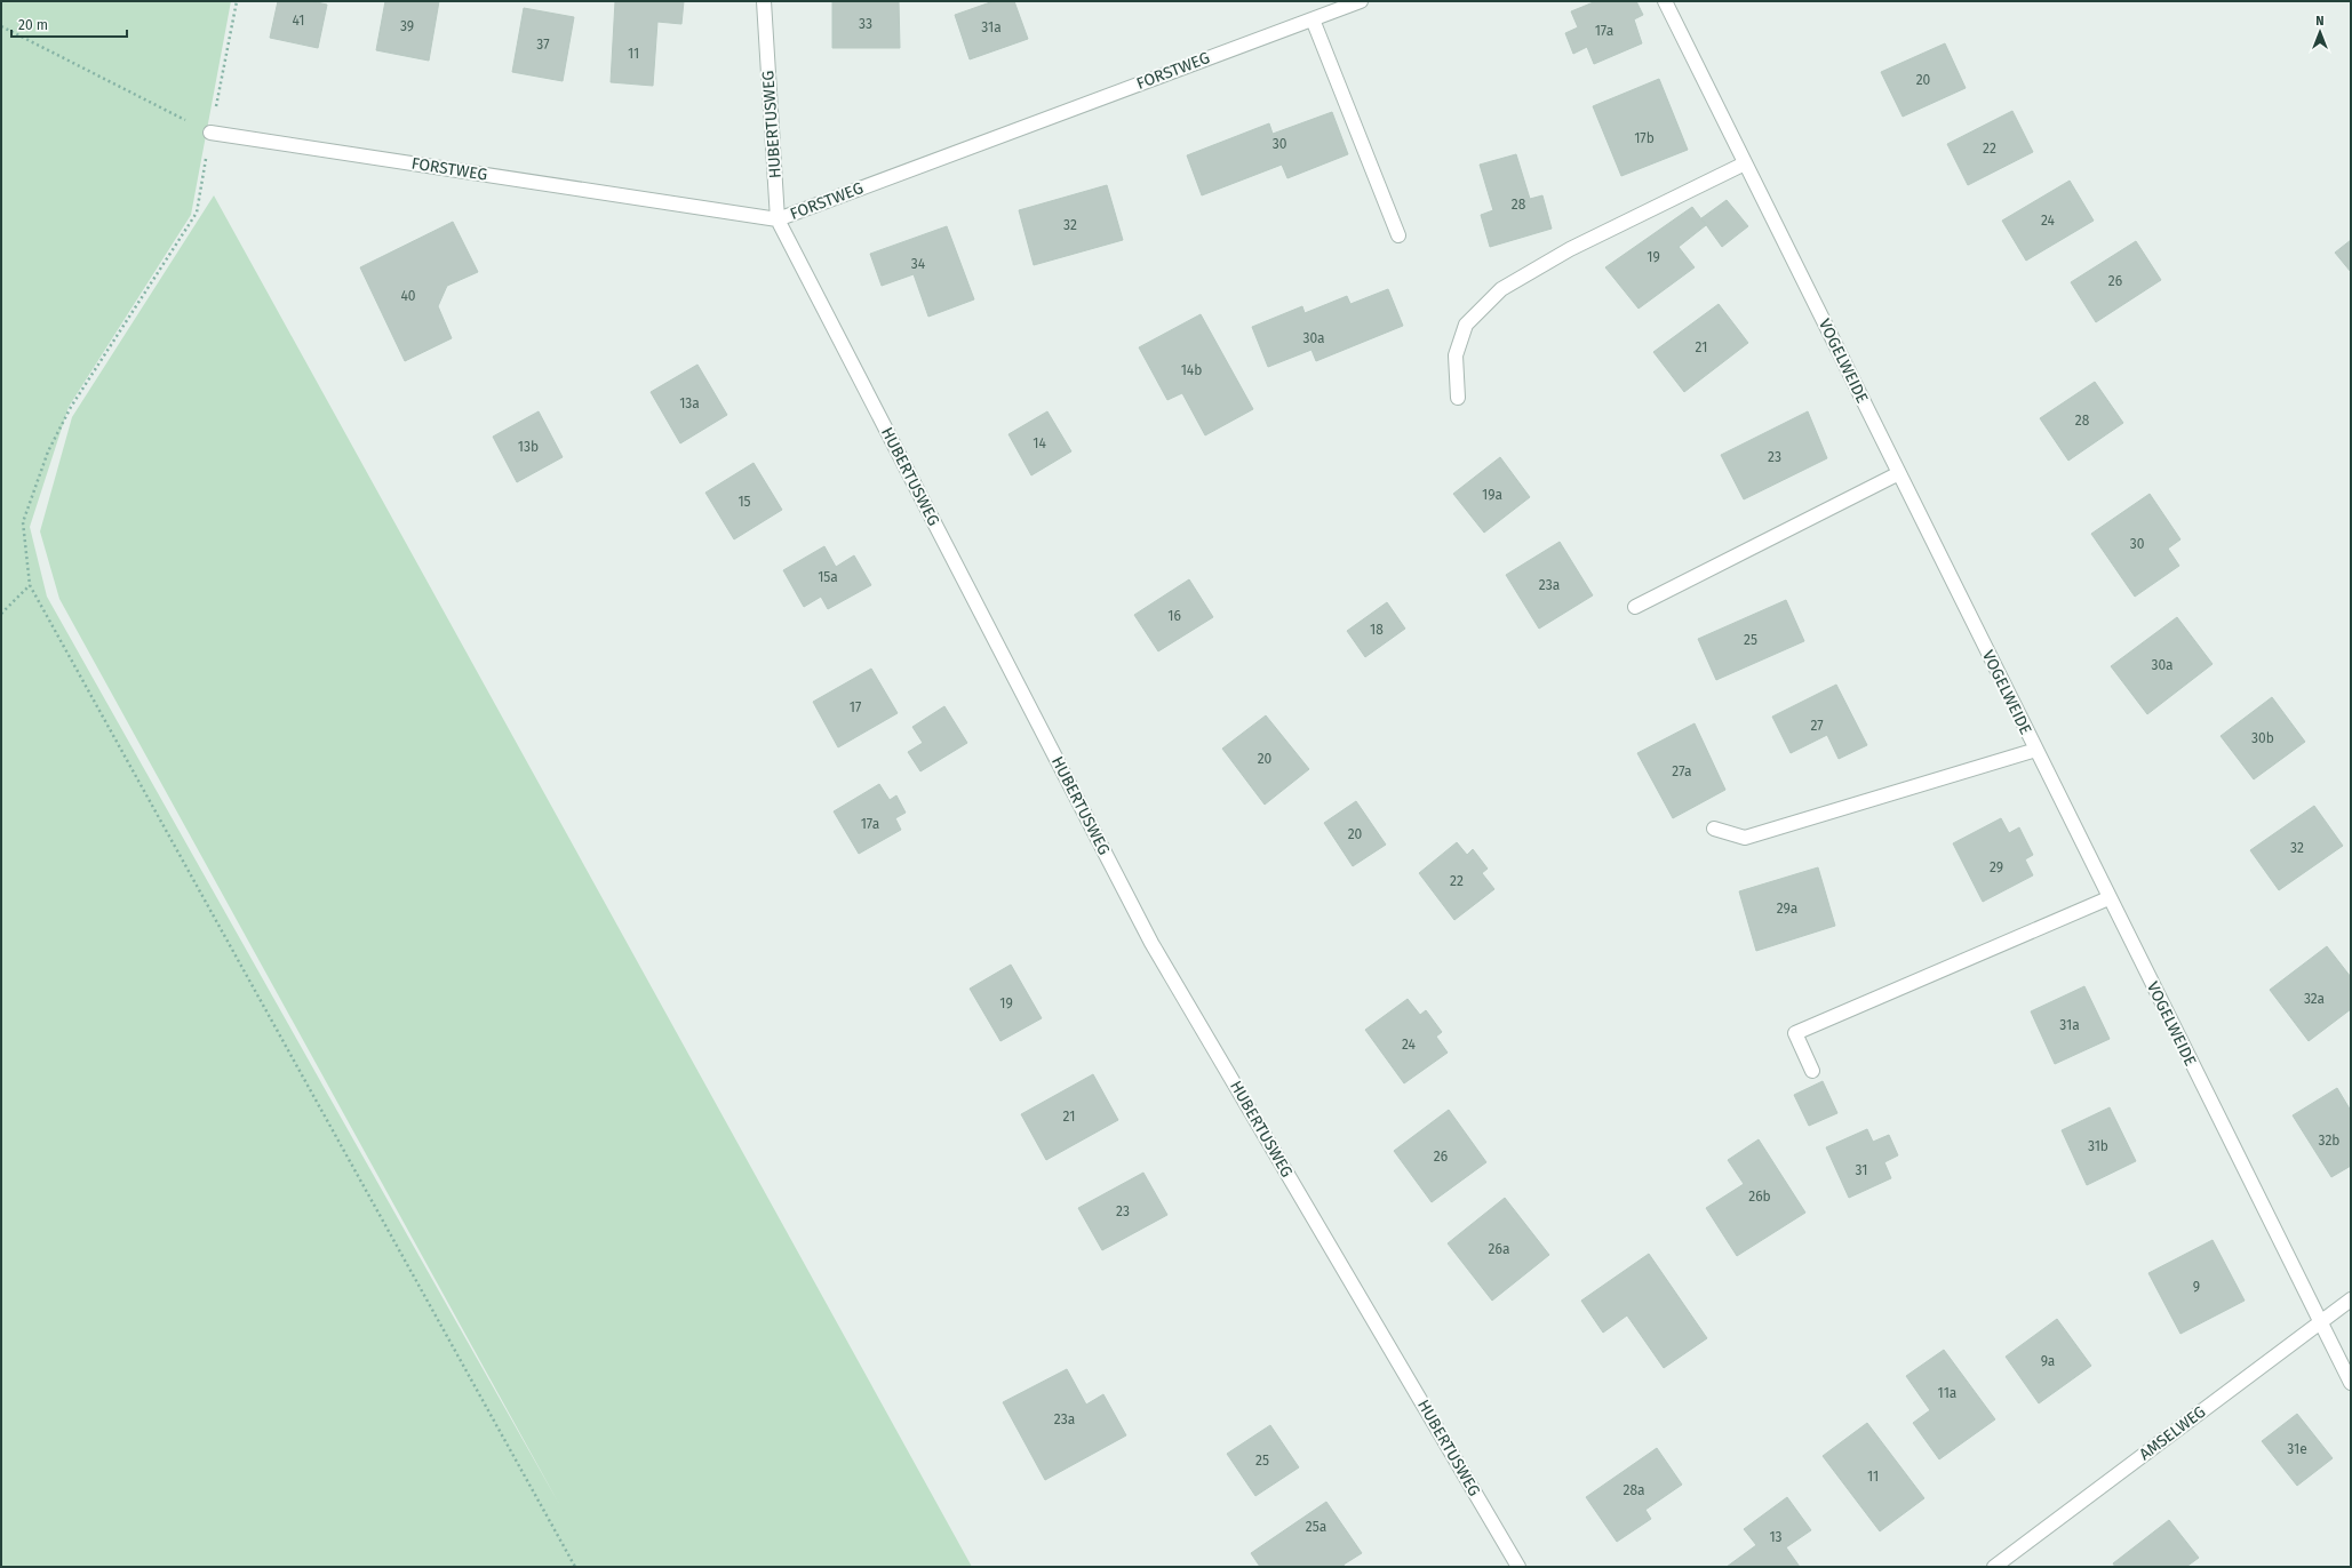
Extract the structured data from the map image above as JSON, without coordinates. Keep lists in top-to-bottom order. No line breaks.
{"streets":{"street":["FORSTWEG","HUBERTUSWEG","VOGELWEIDE","AMSELWEG"]},"crossings":[["FORSTWEG","HUBERTUSWEG"],["VOGELWEIDE","AMSELWEG"]],"house_numbers":["41","33","39","31a","17a","37","11","20","17b","30","22","28","24","32","19","34","26","40","30a","21","14b","13a","28","14","13b","23","19a","15","30","15a","23a","16","18","25","30a","17","27","30b","20","27a","17a","20","32","29","22","29a","32a","19","31a","24","21","32b","31b","26","31","26b","23","26a","9","9a","11a","23a","31e","25","11","28a","25a","13"],"scale_bar":"20 m","north":"top"}
